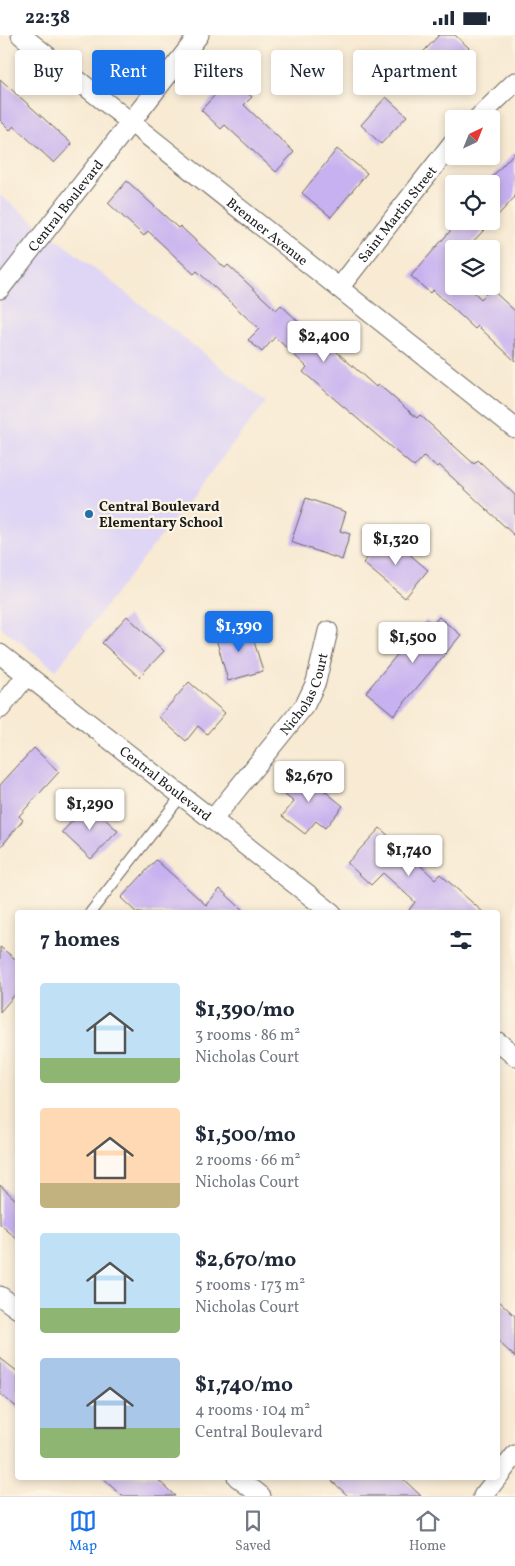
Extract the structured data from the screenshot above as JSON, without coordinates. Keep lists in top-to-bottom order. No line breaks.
{"streets":{"street":["Central Boulevard","Saint Martin Street","Brenner Avenue","Nicholas Court"]},"crossings":[["Central Boulevard","Brenner Avenue"],["Central Boulevard","Nicholas Court"],["Saint Martin Street","Brenner Avenue"]],"places":["Central Boulevard Elementary School"],"north":"top right","page":{"status":"22:38","chip":["Buy","Rent","Filters","New","Apartment"],"price":["$2,400","$1,320","$1,390","$1,500","$2,670","$1,290","$1,740"],"heading":"7 homes","list":[{"name":"$1,390/mo","note":"3 rooms · 86 m² · Nicholas Court"},{"name":"$1,500/mo","note":"2 rooms · 66 m² · Nicholas Court"},{"name":"$2,670/mo","note":"5 rooms · 173 m² · Nicholas Court"},{"name":"$1,740/mo","note":"4 rooms · 104 m² · Central Boulevard"}],"tabs":["Map","Saved","Home"]}}
